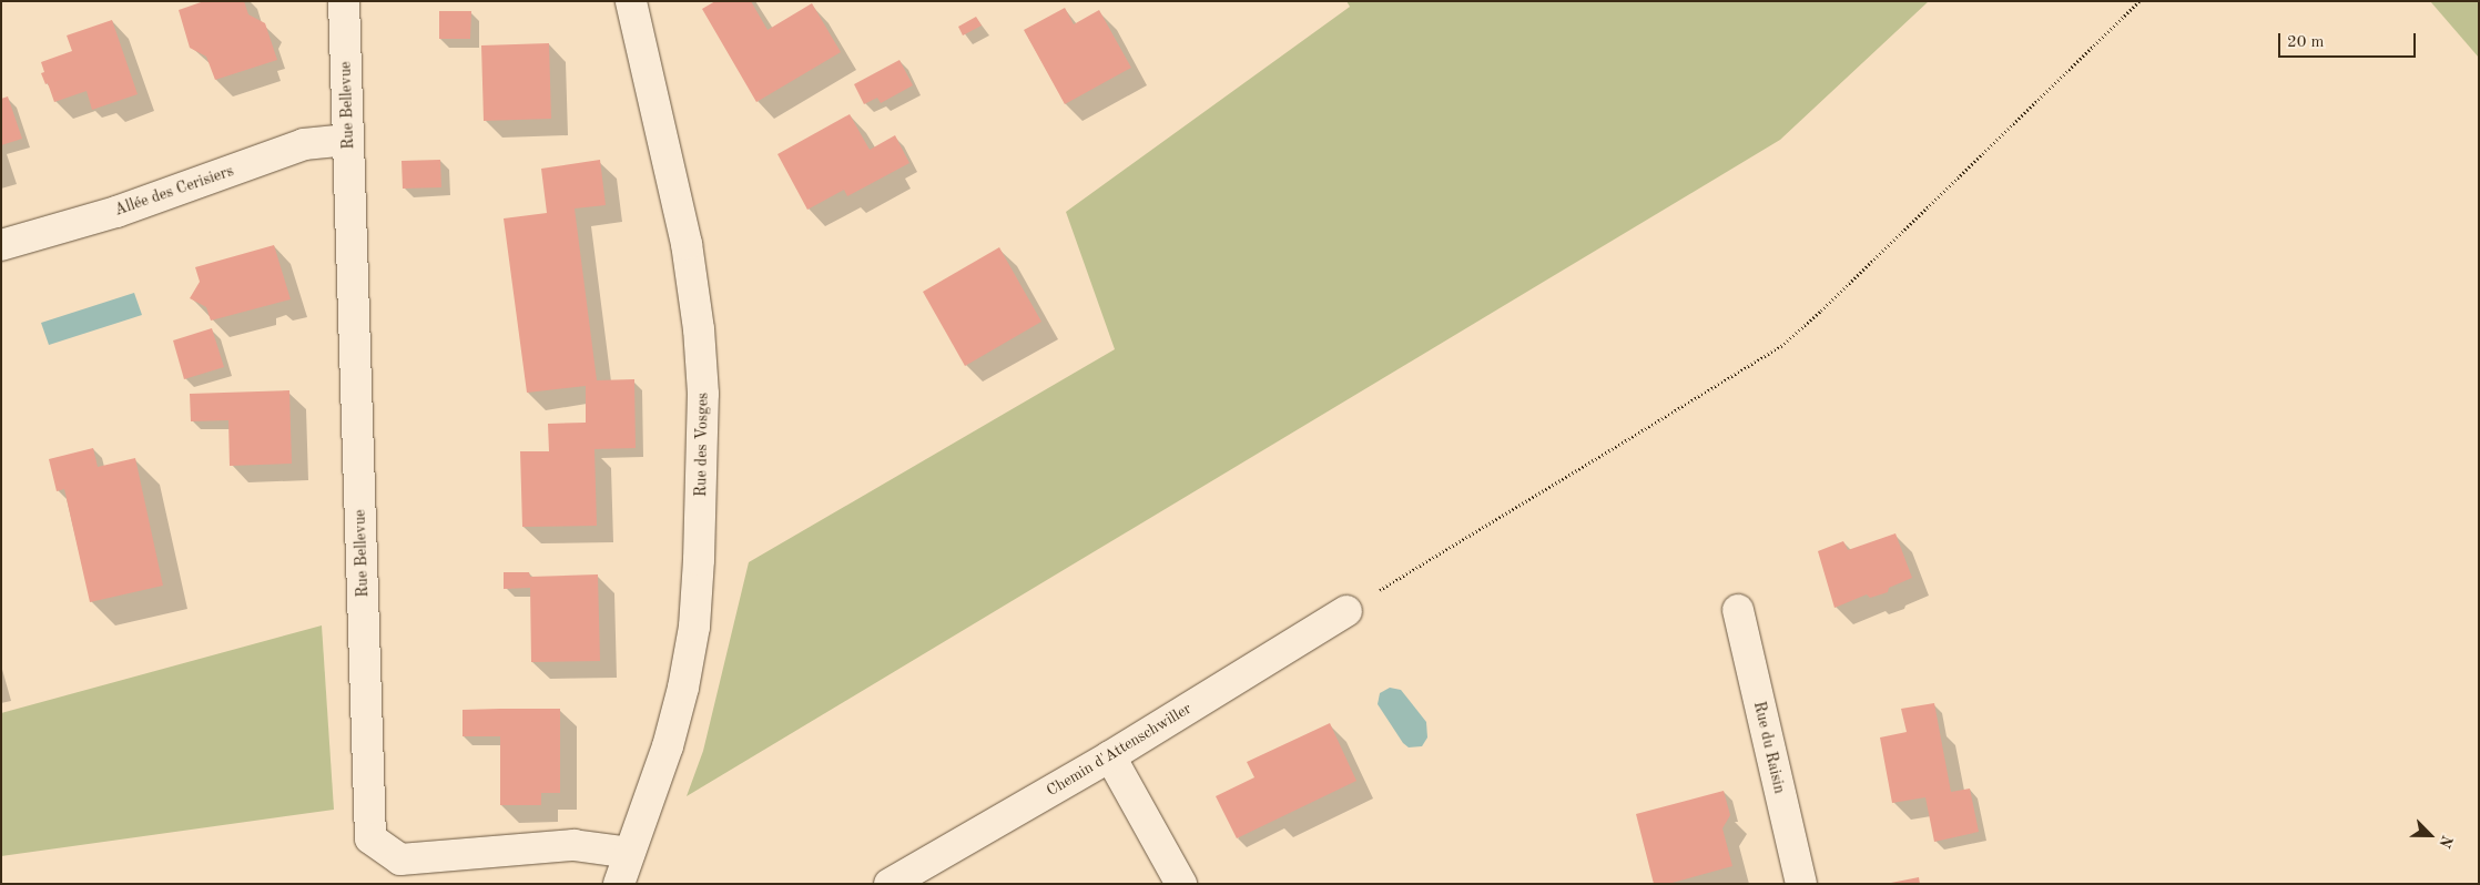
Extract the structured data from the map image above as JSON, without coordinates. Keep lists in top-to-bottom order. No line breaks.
{"streets":{"street":["Rue Bellevue","Allée des Cerisiers","Rue des Vosges","Rue du Raisin","Chemin d'Attenschwiller"]},"crossings":[["Rue Bellevue","Allée des Cerisiers"],["Rue Bellevue","Rue des Vosges"]],"scale_bar":"20 m","north":"bottom right"}
